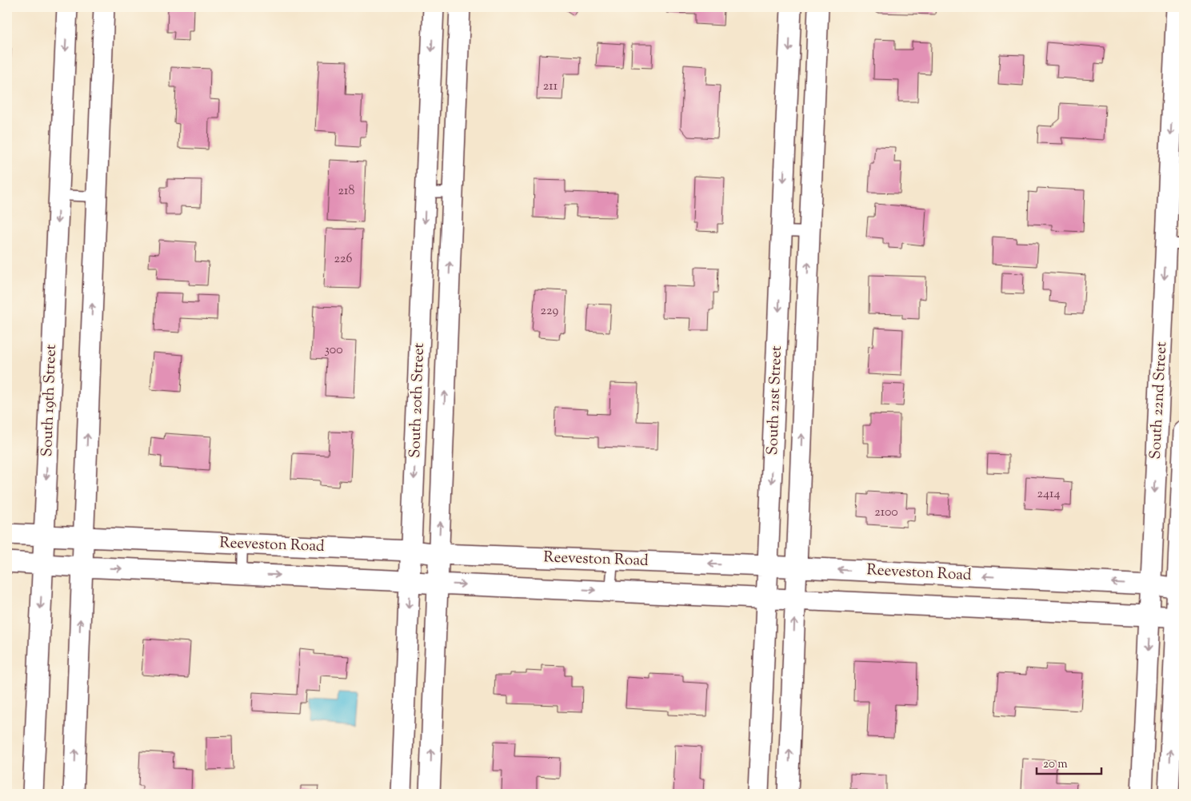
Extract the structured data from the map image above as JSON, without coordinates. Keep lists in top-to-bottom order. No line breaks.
{"streets":{"street":["South 19th Street","South 20th Street","South 21st Street","South 22nd Street","Reeveston Road"]},"crossings":[["South 19th Street","Reeveston Road"],["South 20th Street","Reeveston Road"],["South 21st Street","Reeveston Road"],["South 22nd Street","Reeveston Road"]],"house_numbers":["211","218","226","229","300","2414","2100"],"scale_bar":"20 m"}
